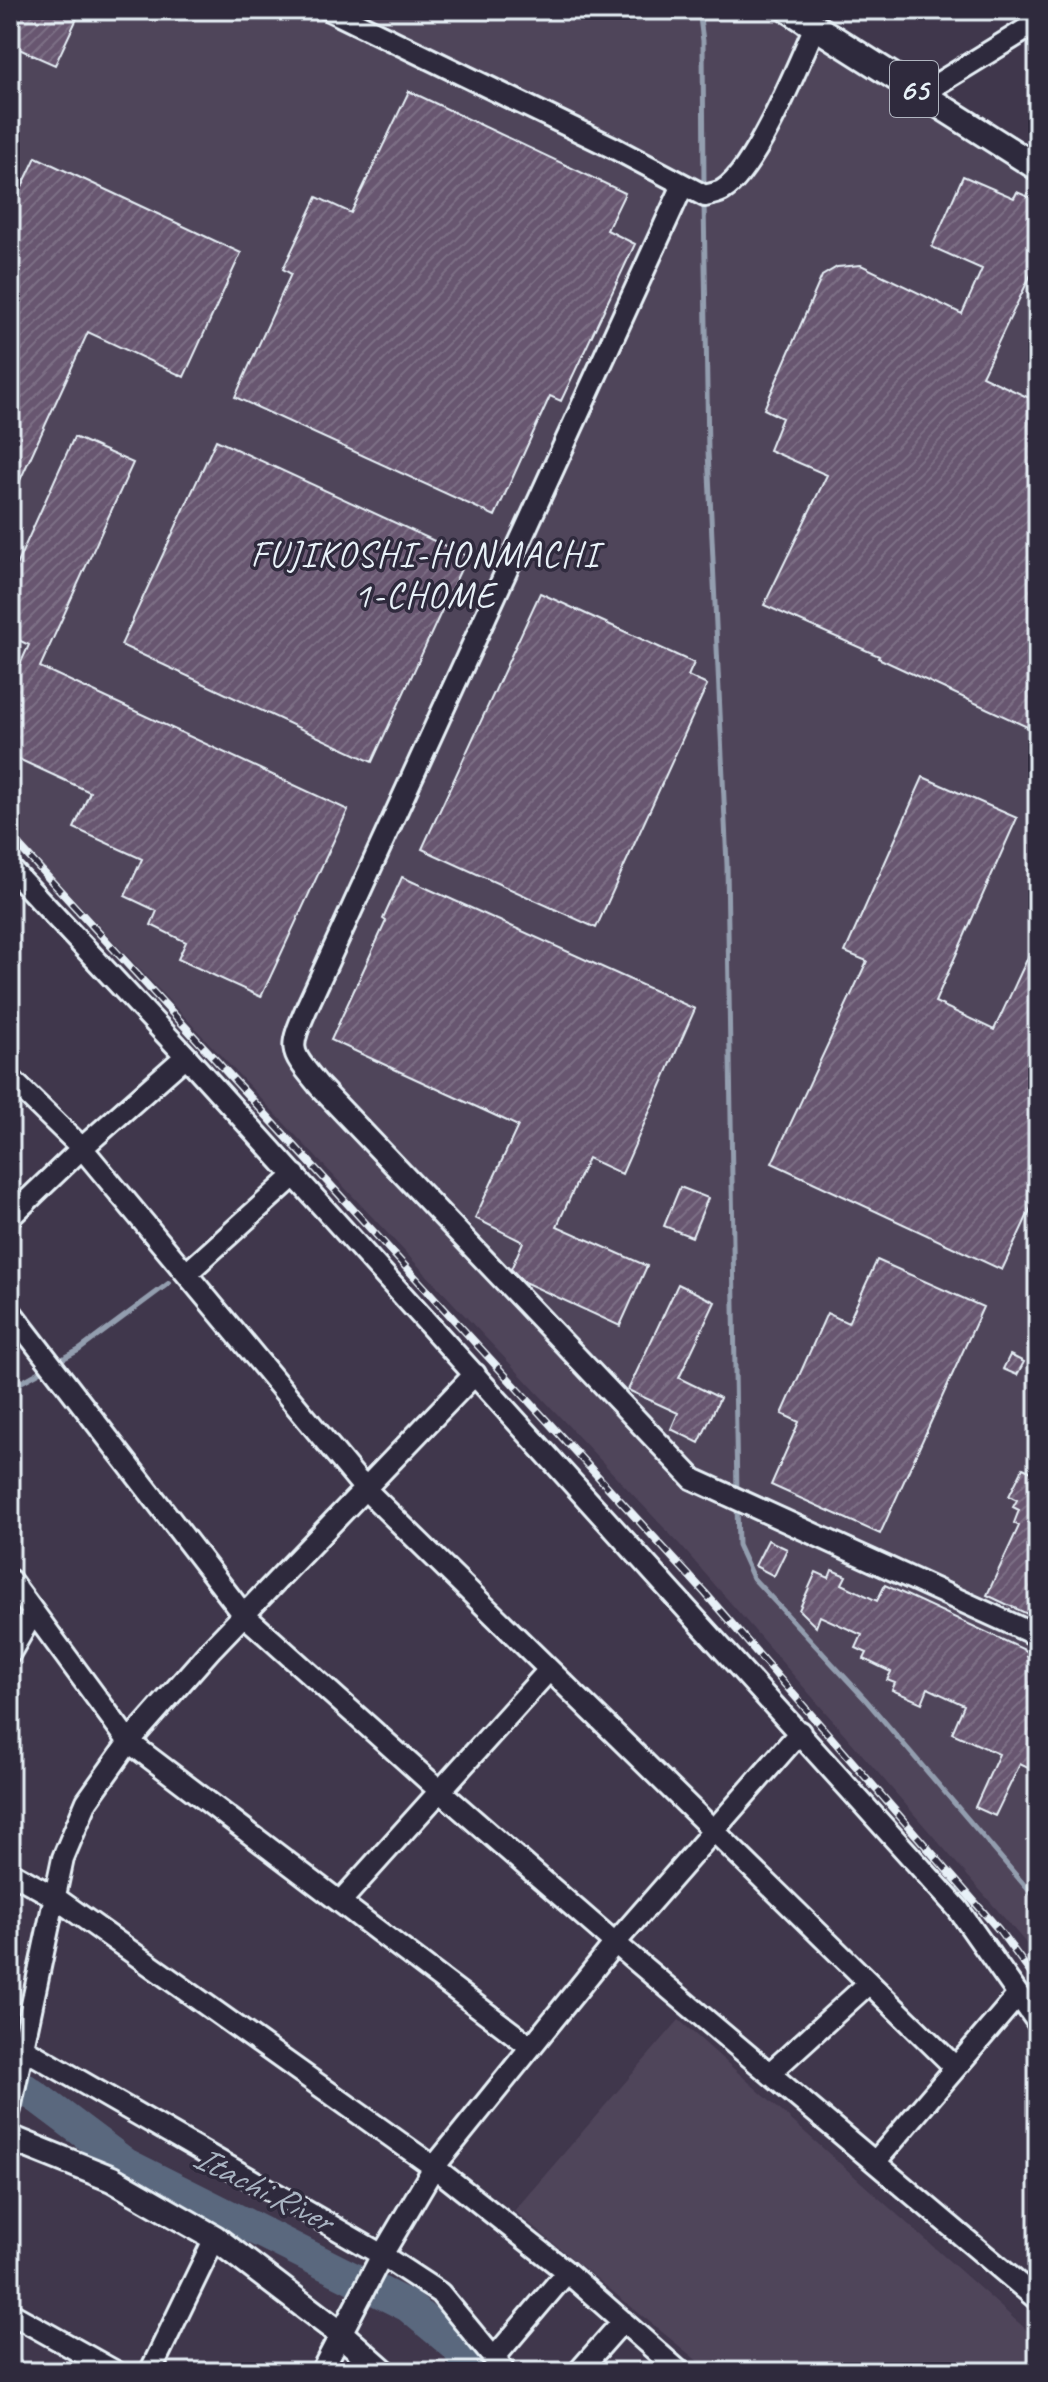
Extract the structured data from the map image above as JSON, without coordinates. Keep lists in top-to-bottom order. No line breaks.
{"streets":{"main road":["65"]},"districts":["FUJIKOSHI-HONMACHI 1-CHOME"],"water":["Itachi River"]}
